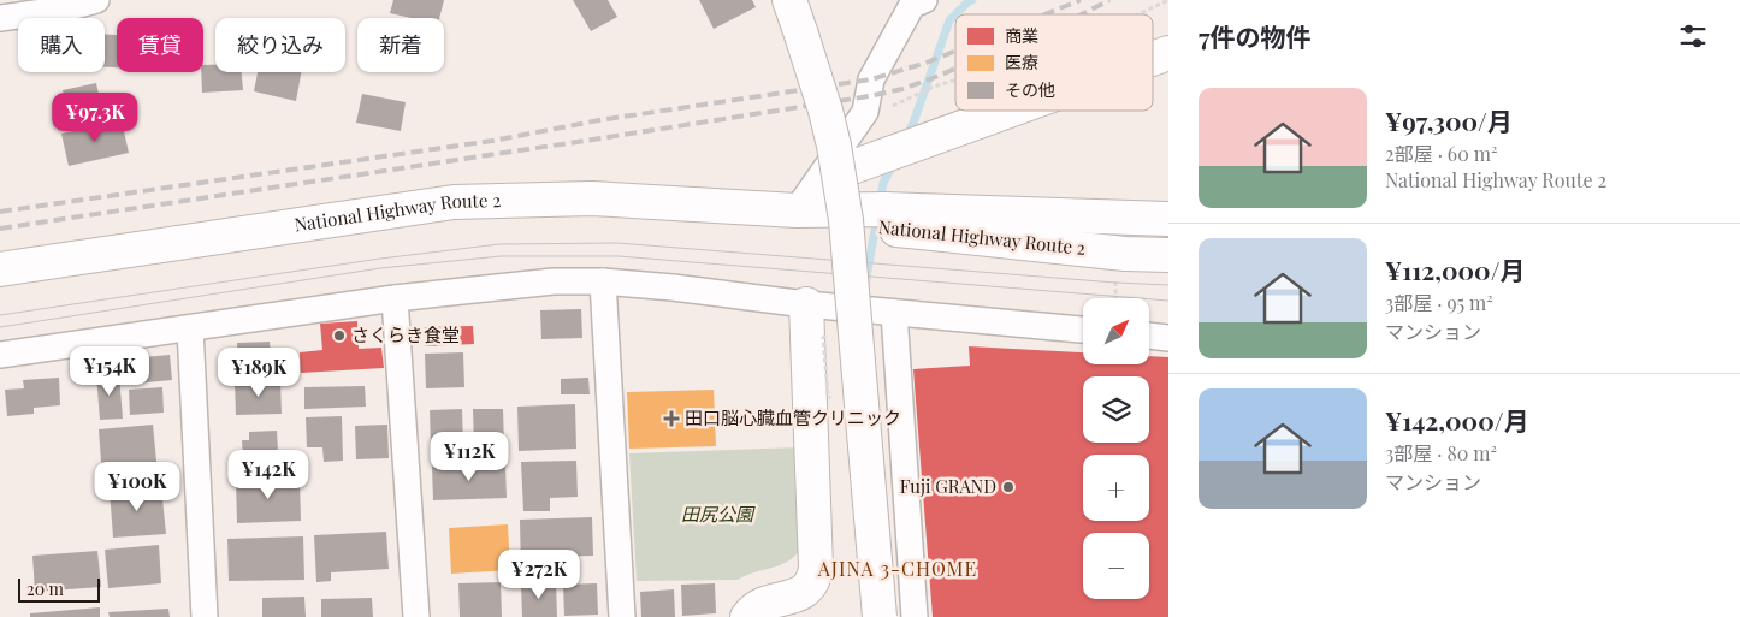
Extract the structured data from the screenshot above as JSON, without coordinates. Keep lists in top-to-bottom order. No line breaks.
{"streets":{"main road":["National Highway Route 2"]},"districts":["AJINA 3-CHOME"],"parks":["田尻公園"],"places":{"other":["さくらき食堂","Fuji GRAND"],"health":["田口脳心臓血管クリニック"]},"legend":["商業","医療","その他"],"scale_bar":"20 m","north":"top right","page":{"heading":"7件の物件","chip":["購入","賃貸","絞り込み","新着"],"list":[{"name":"¥97,300/月","note":"2部屋 · 60 m² · National Highway Route 2"},{"name":"¥112,000/月","note":"3部屋 · 95 m² · マンション"},{"name":"¥142,000/月","note":"3部屋 · 80 m² · マンション"}],"price":["¥97.3K","¥154K","¥189K","¥112K","¥142K","¥100K","¥272K"],"map_buttons":["+","−"],"scale":"20 m"}}
